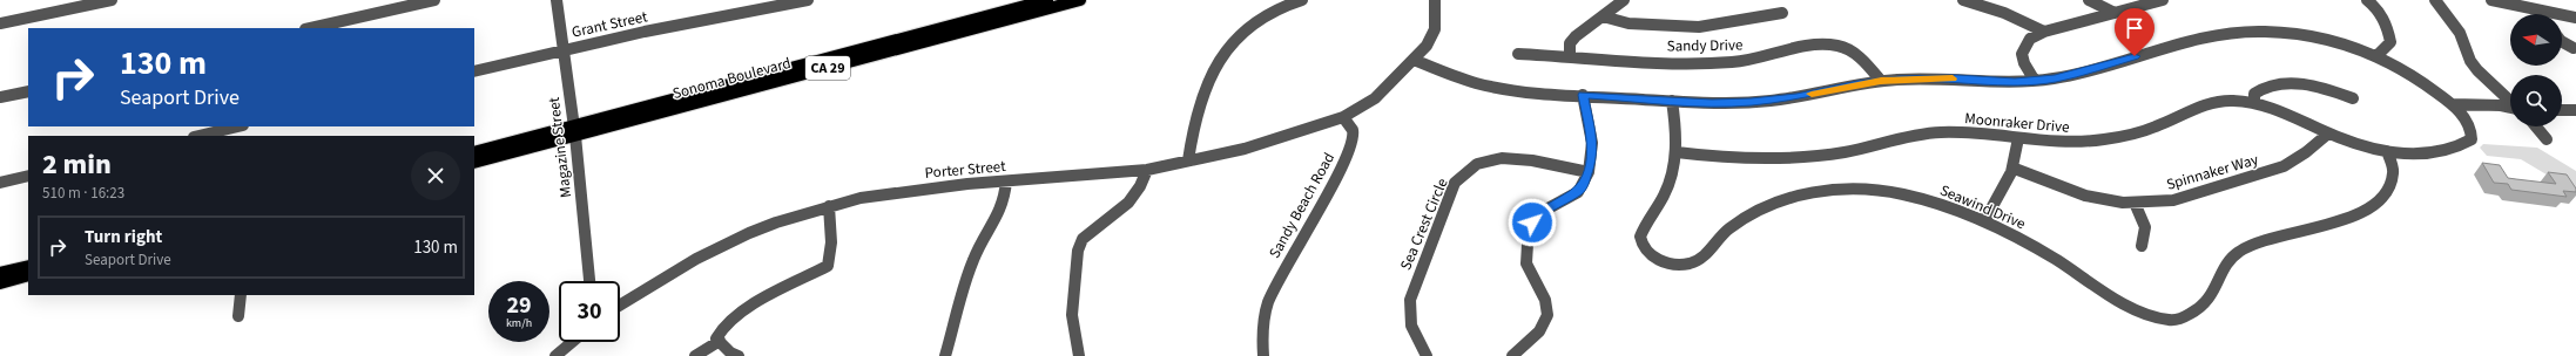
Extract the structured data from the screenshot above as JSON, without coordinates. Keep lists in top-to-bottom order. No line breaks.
{"streets":{"main road":["CA 29","Sonoma Boulevard"],"street":["Grant Street","Sandy Drive","Moonraker Drive","Magazine Street","Porter Street","Spinnaker Way","Sandy Beach Road","Seawind Drive","Sea Crest Circle"]},"crossings":[["Grant Street","Magazine Street"],["Sonoma Boulevard","Magazine Street"],["Moonraker Drive","Spinnaker Way"],["Moonraker Drive","Seawind Drive"],["Porter Street","Sandy Beach Road"]],"north":"left","page":{"turn":["130 m","Seaport Drive"],"heading":["2 min","510 m · 16:23"],"list":[{"name":"Turn right","note":"Seaport Drive","value":"130 m"}],"speed":"29 km/h","limit":"30"}}
